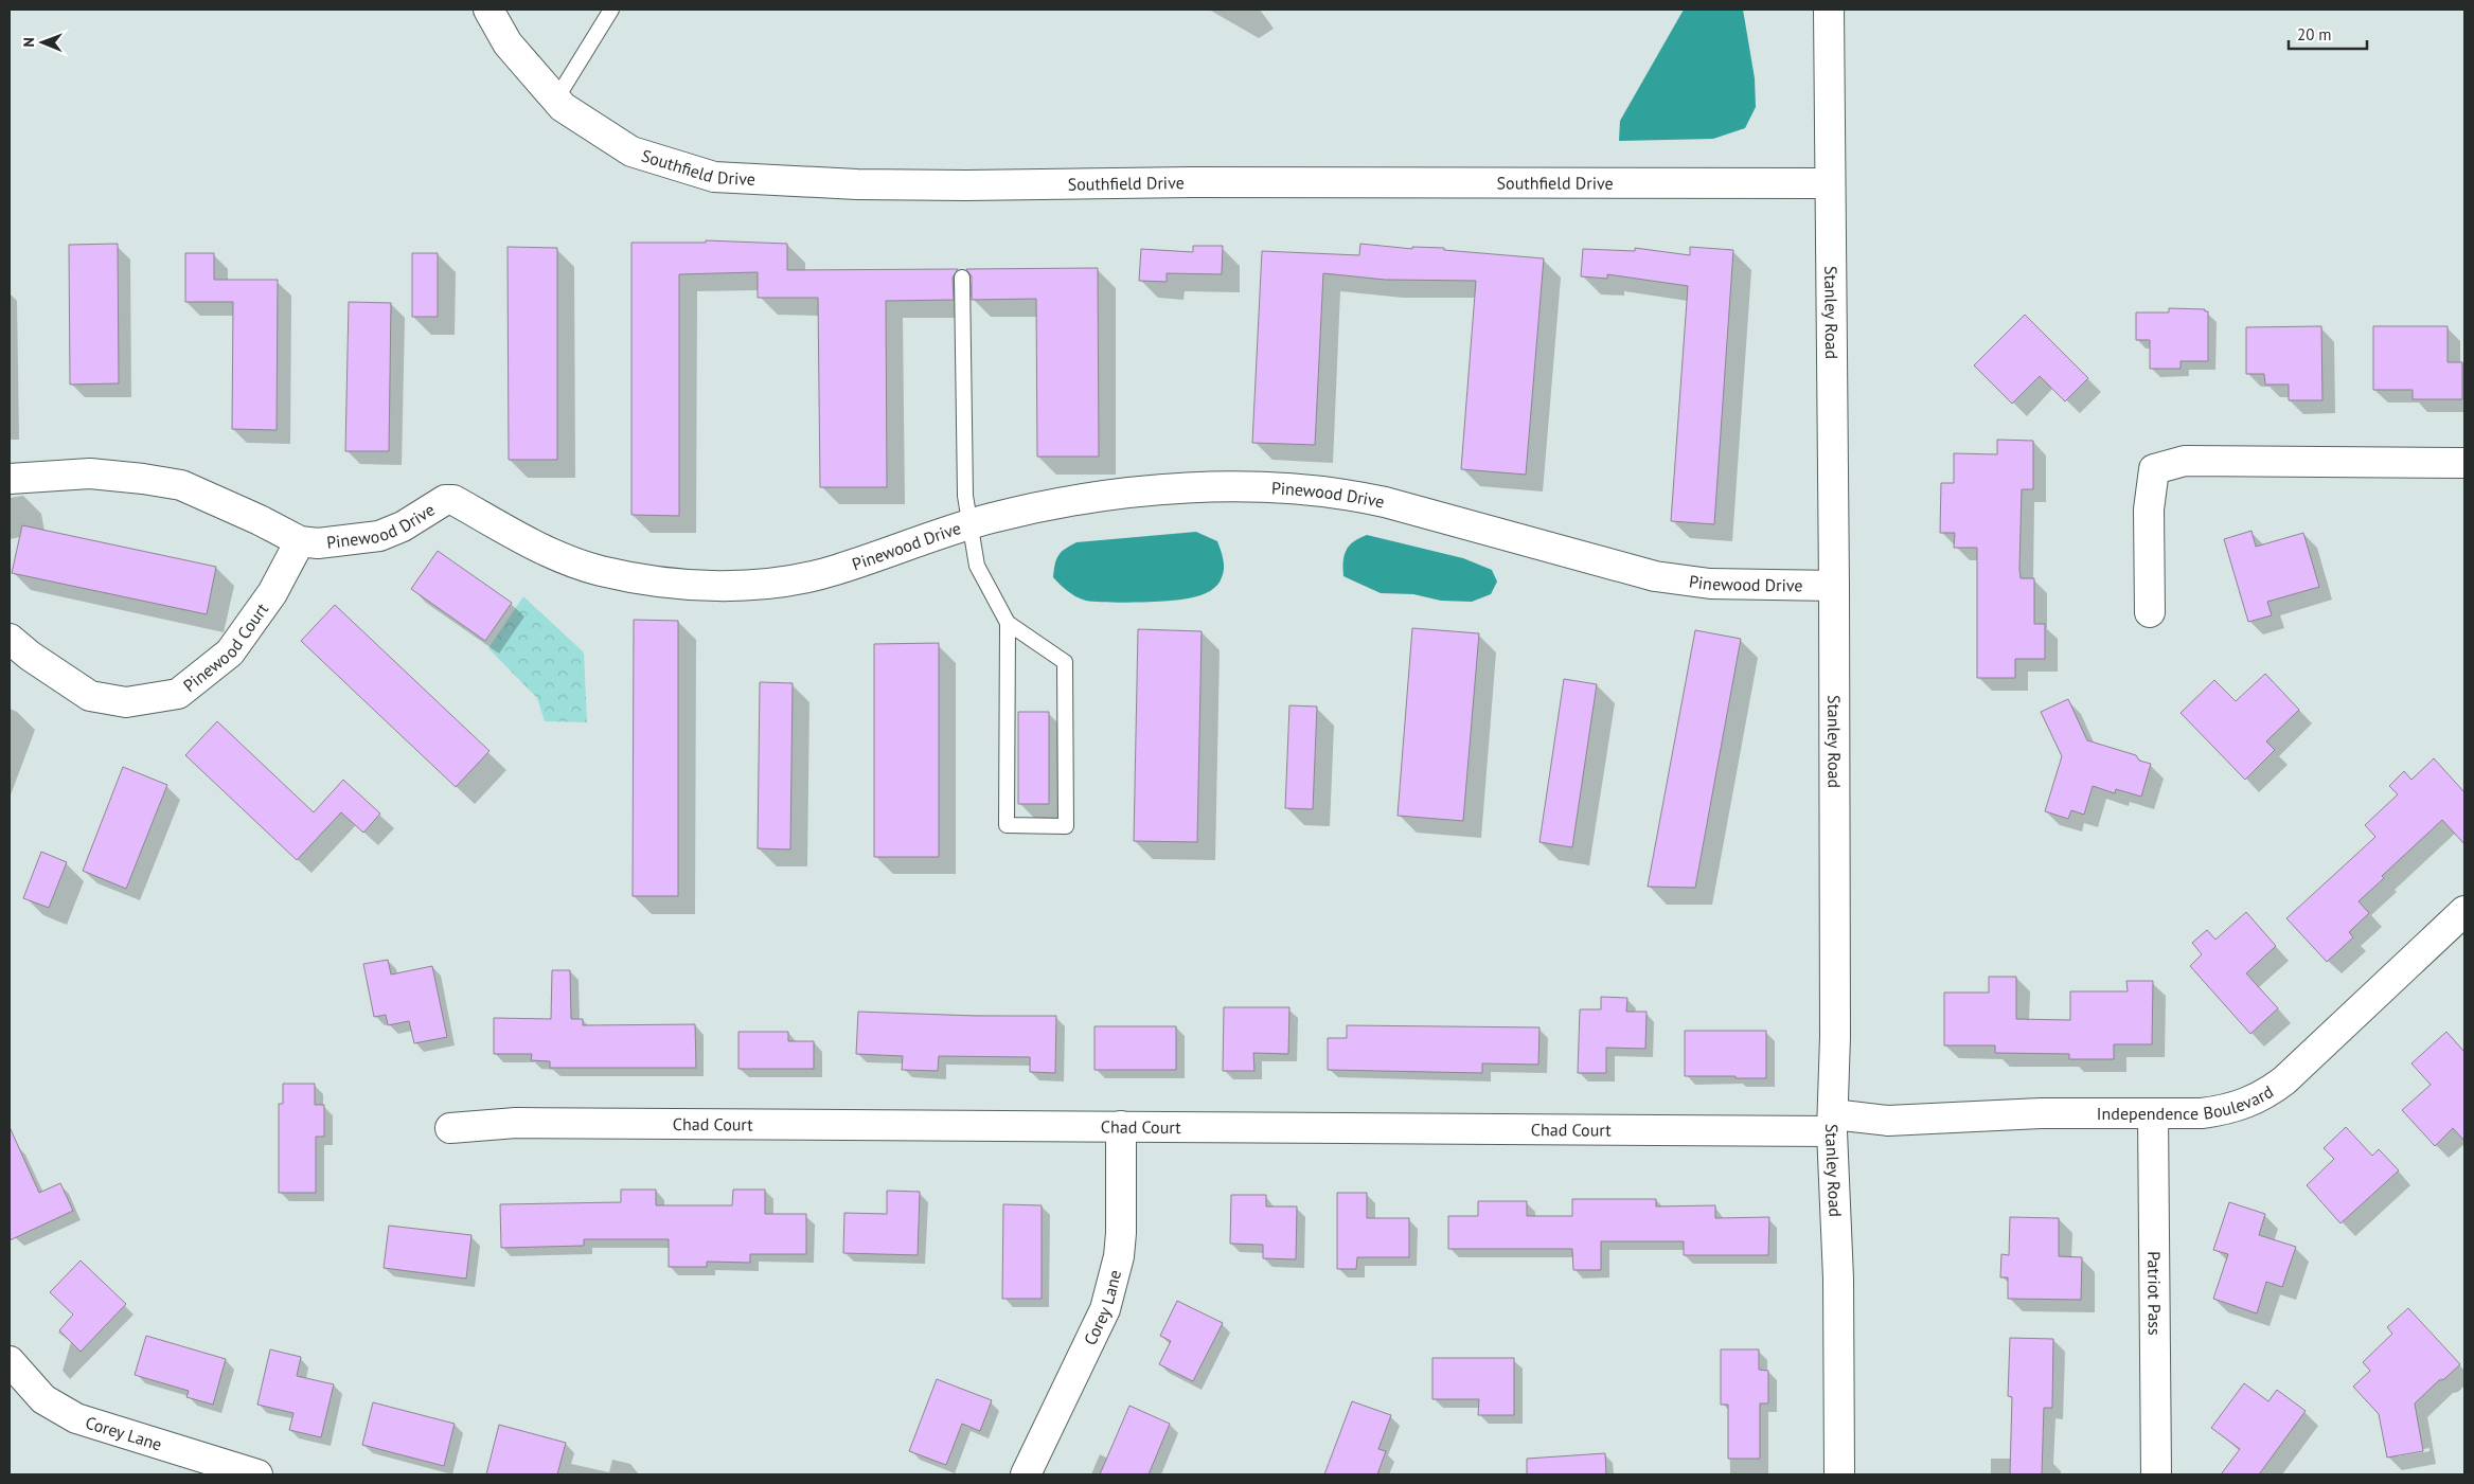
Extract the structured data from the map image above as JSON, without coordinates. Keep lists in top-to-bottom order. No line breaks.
{"streets":{"street":["Southfield Drive","Stanley Road","Pinewood Drive","Pinewood Court","Independence Boulevard","Chad Court","Patriot Pass","Corey Lane"]},"crossings":[["Southfield Drive","Stanley Road"],["Stanley Road","Pinewood Drive"],["Stanley Road","Independence Boulevard"],["Stanley Road","Chad Court"],["Pinewood Drive","Pinewood Court"],["Independence Boulevard","Chad Court"],["Independence Boulevard","Patriot Pass"],["Chad Court","Corey Lane"]],"scale_bar":"20 m","north":"left"}
